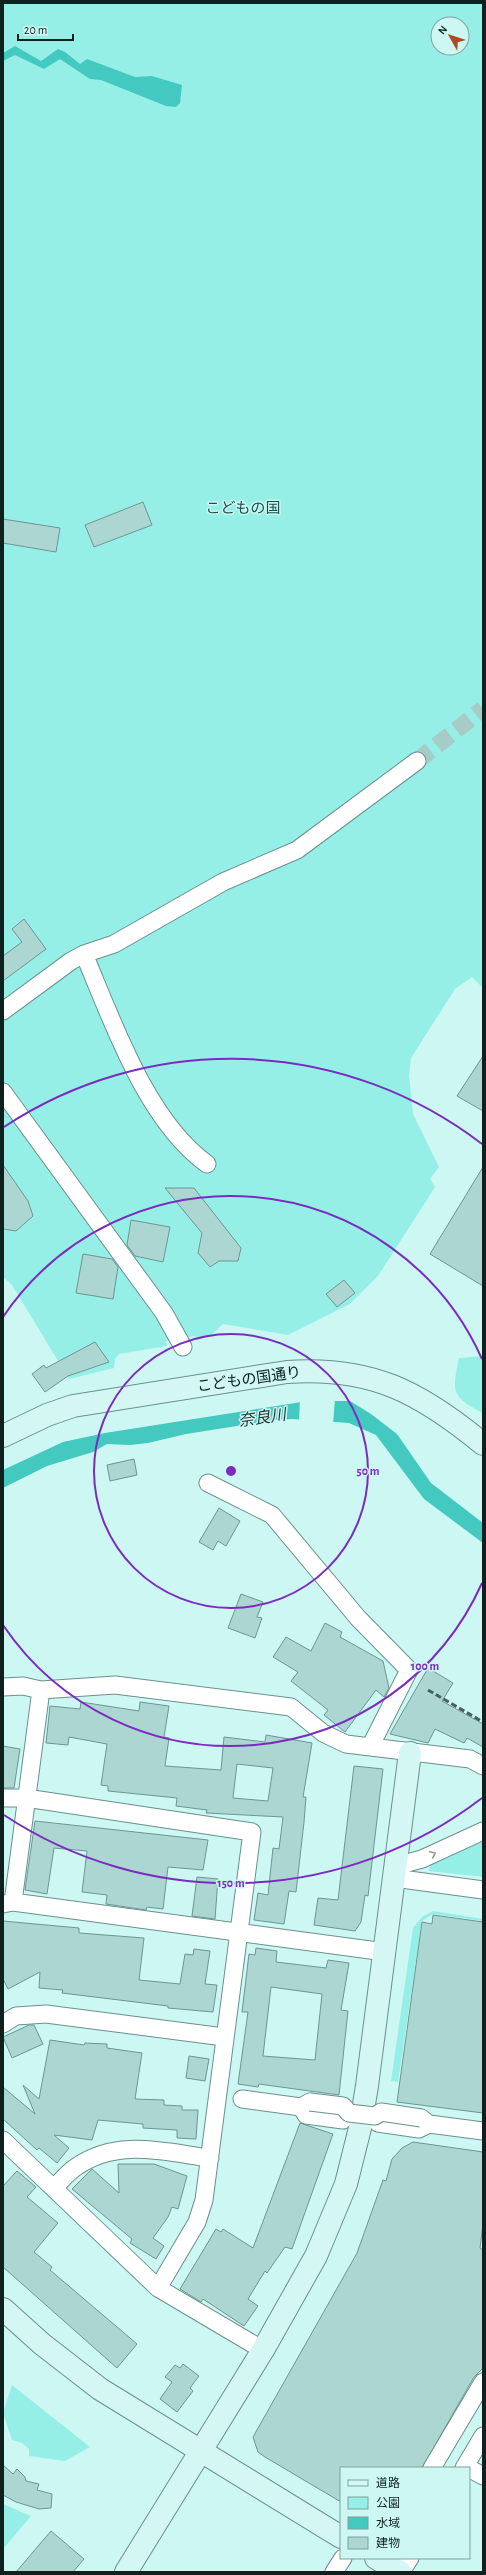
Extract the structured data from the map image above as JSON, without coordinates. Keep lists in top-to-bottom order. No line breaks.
{"streets":{"street":["こどもの国通り"]},"water":["奈良川"],"parks":["こどもの国"],"legend":["道路","公園","水域","建物"],"scale_bar":"20 m","north":"top left","rings":["50 m","100 m","150 m"]}
